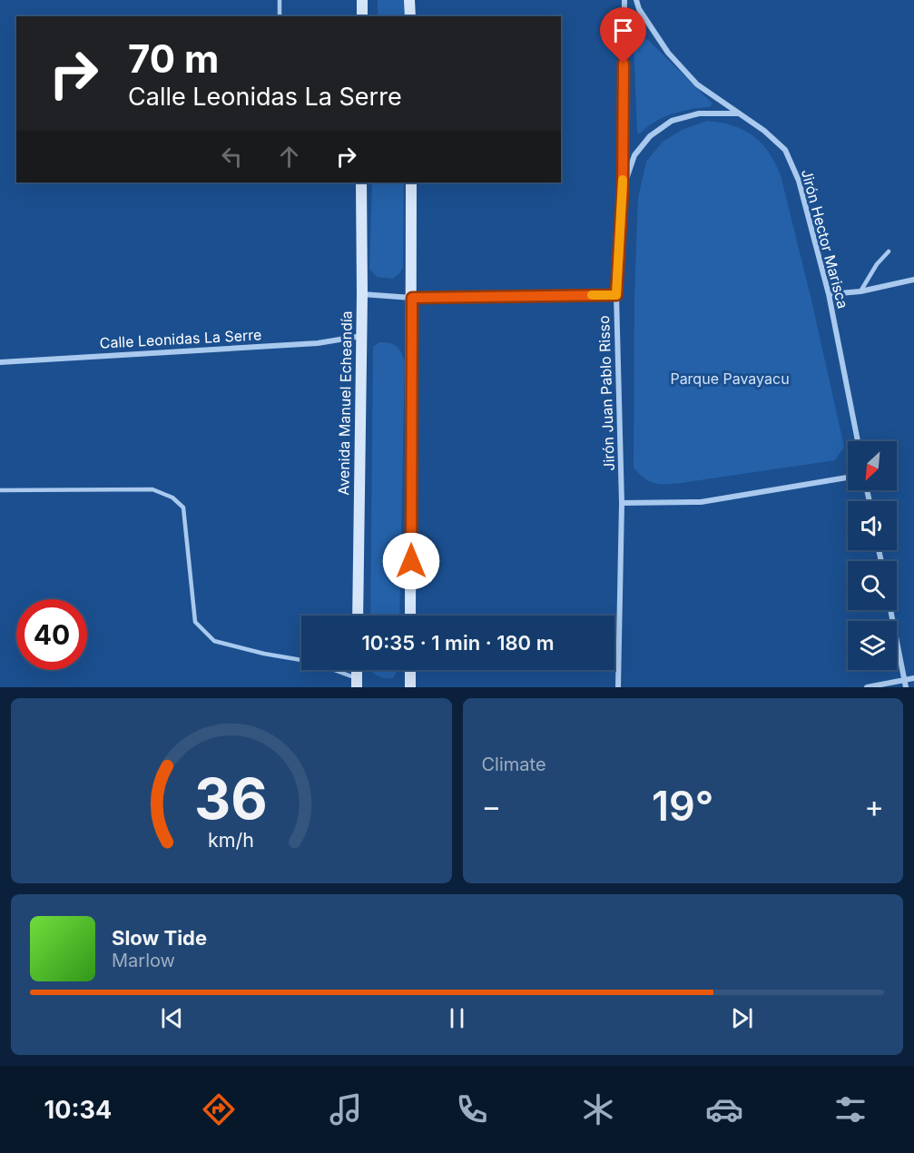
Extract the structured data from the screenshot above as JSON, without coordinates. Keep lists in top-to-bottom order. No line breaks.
{"streets":{"street":["Jirón Hector Marisca","Calle Leonidas La Serre","Jirón Juan Pablo Risso","Avenida Manuel Echeandía"]},"crossings":[["Calle Leonidas La Serre","Avenida Manuel Echeandía"]],"parks":["Parque Pavayacu"],"north":"bottom left","page":{"turn":["70 m","Calle Leonidas La Serre"],"limit":"40","trip":"10:35 · 1 min · 180 m","tile":"Climate","heat":["−","19°","+"],"song":["Slow Tide","Marlow"],"tabs":"10:34","gauge":["36","km/h"]}}
